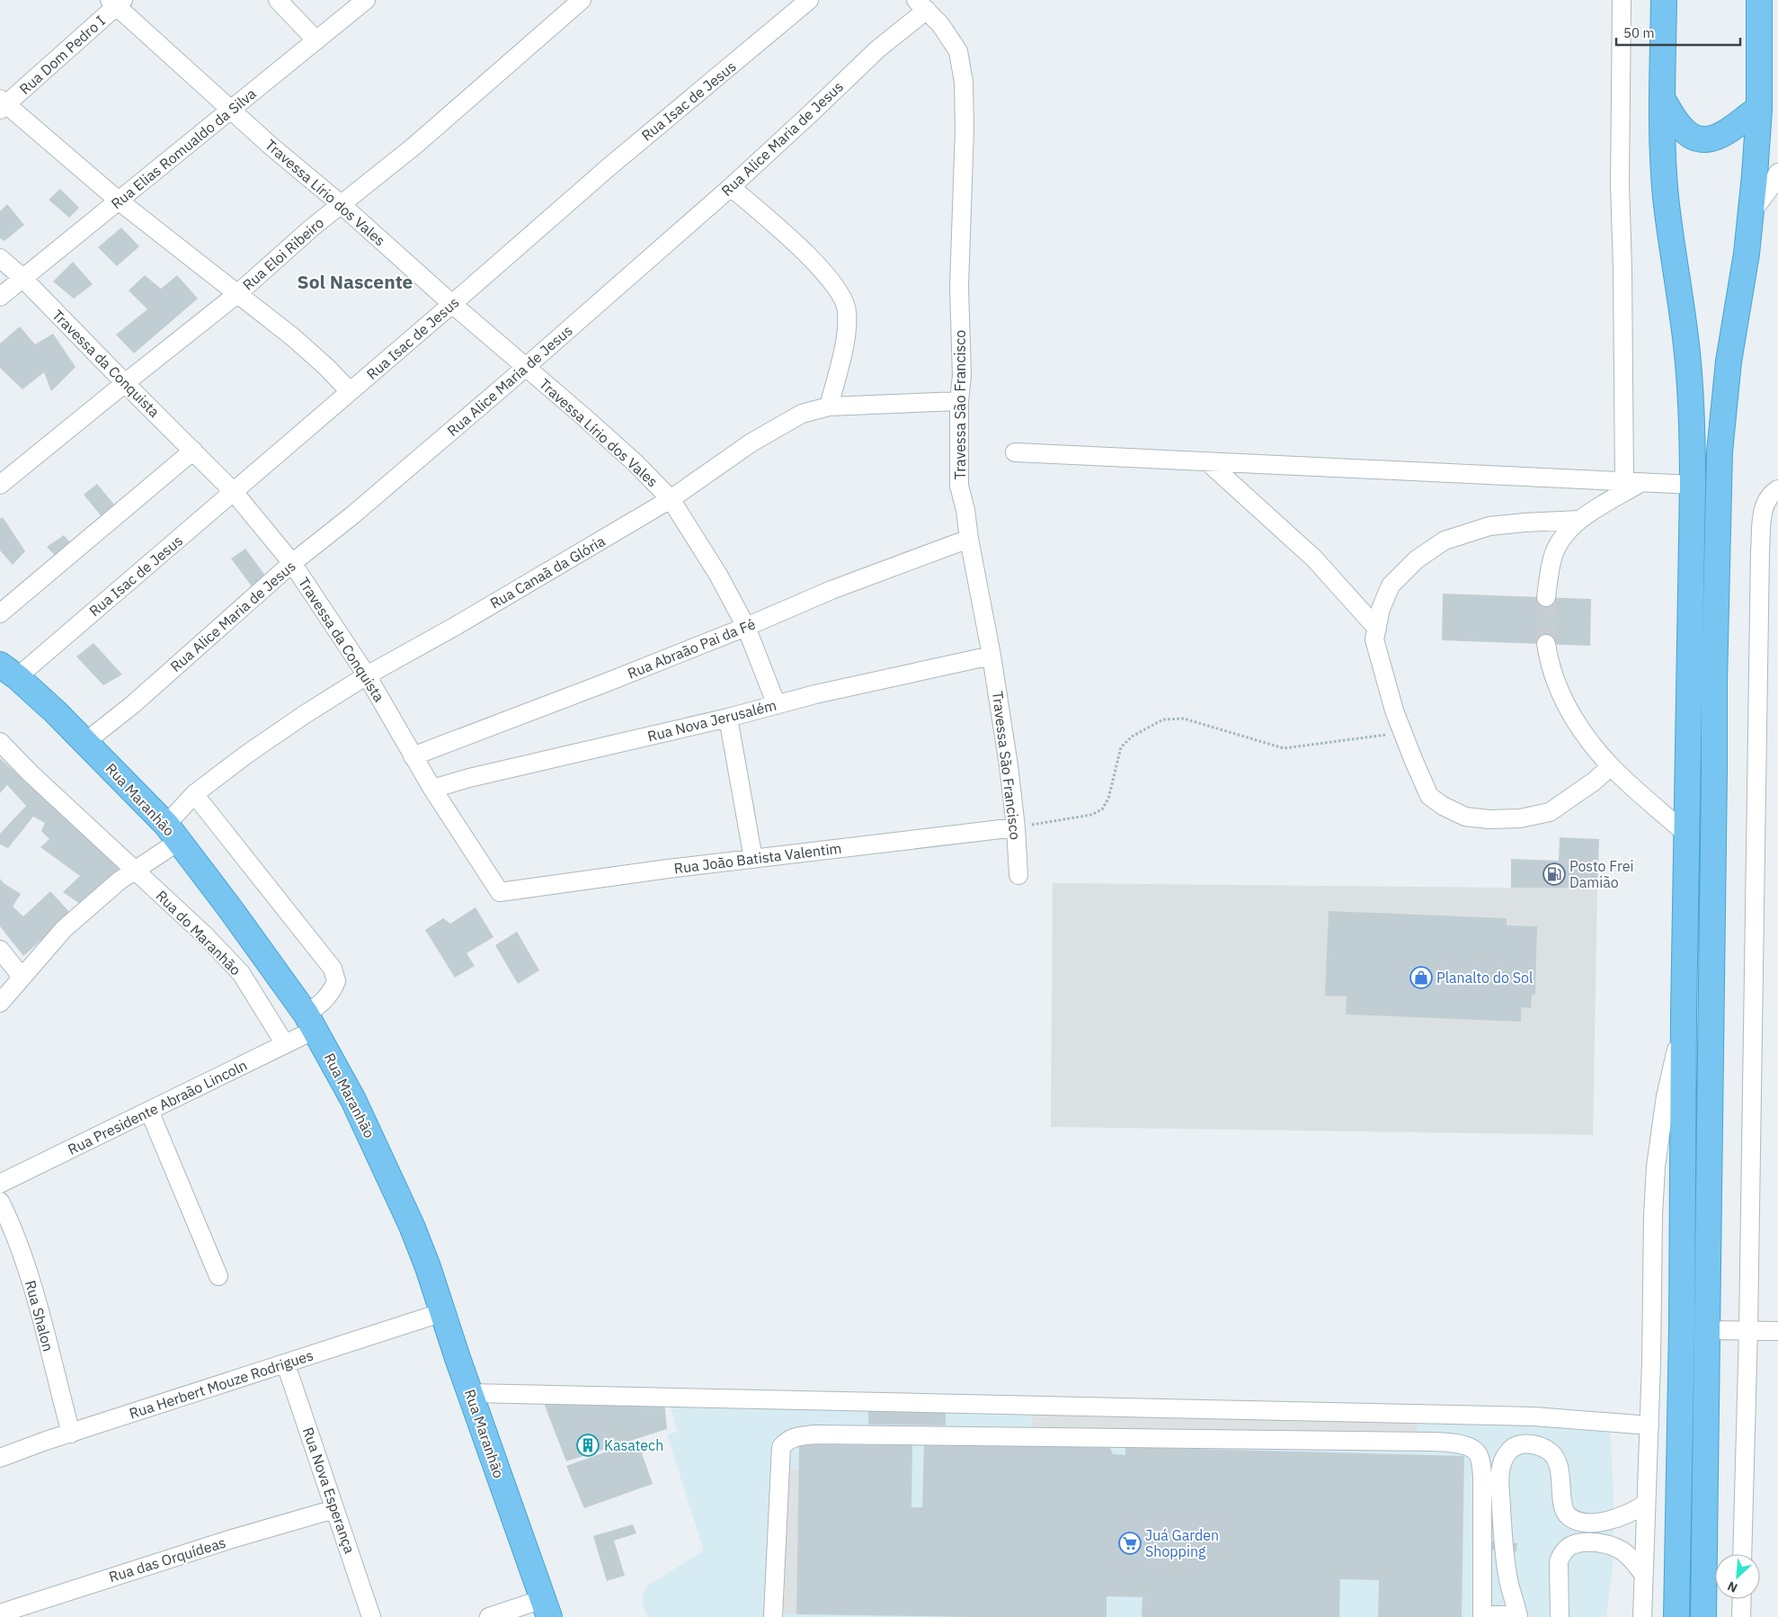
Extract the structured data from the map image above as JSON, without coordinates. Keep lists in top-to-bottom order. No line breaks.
{"streets":{"highway":["Rua Maranhão"],"street":["Rua Dom Pedro I","Rua Isac de Jesus","Rua Alice Maria de Jesus","Rua Elias Romualdo da Silva","Travessa Lírio dos Vales","Rua Eloi Ribeiro","Travessa da Conquista","Travessa São Francisco","Rua Canaã da Glória","Rua Abraão Pai da Fé","Rua Nova Jerusalém","Rua João Batista Valentim","Rua do Maranhão","Rua Presidente Abraão Lincoln","Rua Shalon","Rua Herbert Mouze Rodrigues","Rua Nova Esperança","Rua das Orquídeas"]},"crossings":[["Rua Dom Pedro I","Travessa Lírio dos Vales"],["Rua Isac de Jesus","Travessa Lírio dos Vales"],["Rua Isac de Jesus","Travessa da Conquista"],["Rua Isac de Jesus","Rua Maranhão"],["Rua Alice Maria de Jesus","Travessa Lírio dos Vales"],["Rua Alice Maria de Jesus","Travessa da Conquista"],["Rua Alice Maria de Jesus","Travessa São Francisco"],["Rua Alice Maria de Jesus","Rua Maranhão"],["Rua Elias Romualdo da Silva","Travessa Lírio dos Vales"],["Rua Elias Romualdo da Silva","Travessa da Conquista"],["Travessa Lírio dos Vales","Rua Eloi Ribeiro"],["Travessa Lírio dos Vales","Rua Canaã da Glória"],["Travessa Lírio dos Vales","Rua Abraão Pai da Fé"],["Travessa Lírio dos Vales","Rua Nova Jerusalém"],["Rua Eloi Ribeiro","Travessa da Conquista"],["Travessa da Conquista","Rua Canaã da Glória"],["Travessa da Conquista","Rua Abraão Pai da Fé"],["Travessa da Conquista","Rua Nova Jerusalém"],["Travessa da Conquista","Rua João Batista Valentim"],["Travessa São Francisco","Rua Canaã da Glória"],["Travessa São Francisco","Rua Abraão Pai da Fé"],["Travessa São Francisco","Rua Nova Jerusalém"],["Travessa São Francisco","Rua João Batista Valentim"],["Rua Canaã da Glória","Rua Maranhão"],["Rua Canaã da Glória","Rua do Maranhão"],["Rua Maranhão","Rua Presidente Abraão Lincoln"],["Rua Maranhão","Rua Herbert Mouze Rodrigues"],["Rua do Maranhão","Rua Presidente Abraão Lincoln"],["Rua Shalon","Rua Herbert Mouze Rodrigues"],["Rua Herbert Mouze Rodrigues","Rua Nova Esperança"],["Rua Nova Esperança","Rua das Orquídeas"]],"districts":["Sol Nascente"],"places":{"fuel station":["Posto Frei Damião"],"shop":["Planalto do Sol"],"building":["Kasatech"],"supermarket":["Juá Garden Shopping"]},"scale_bar":"50 m","north":"bottom left"}
